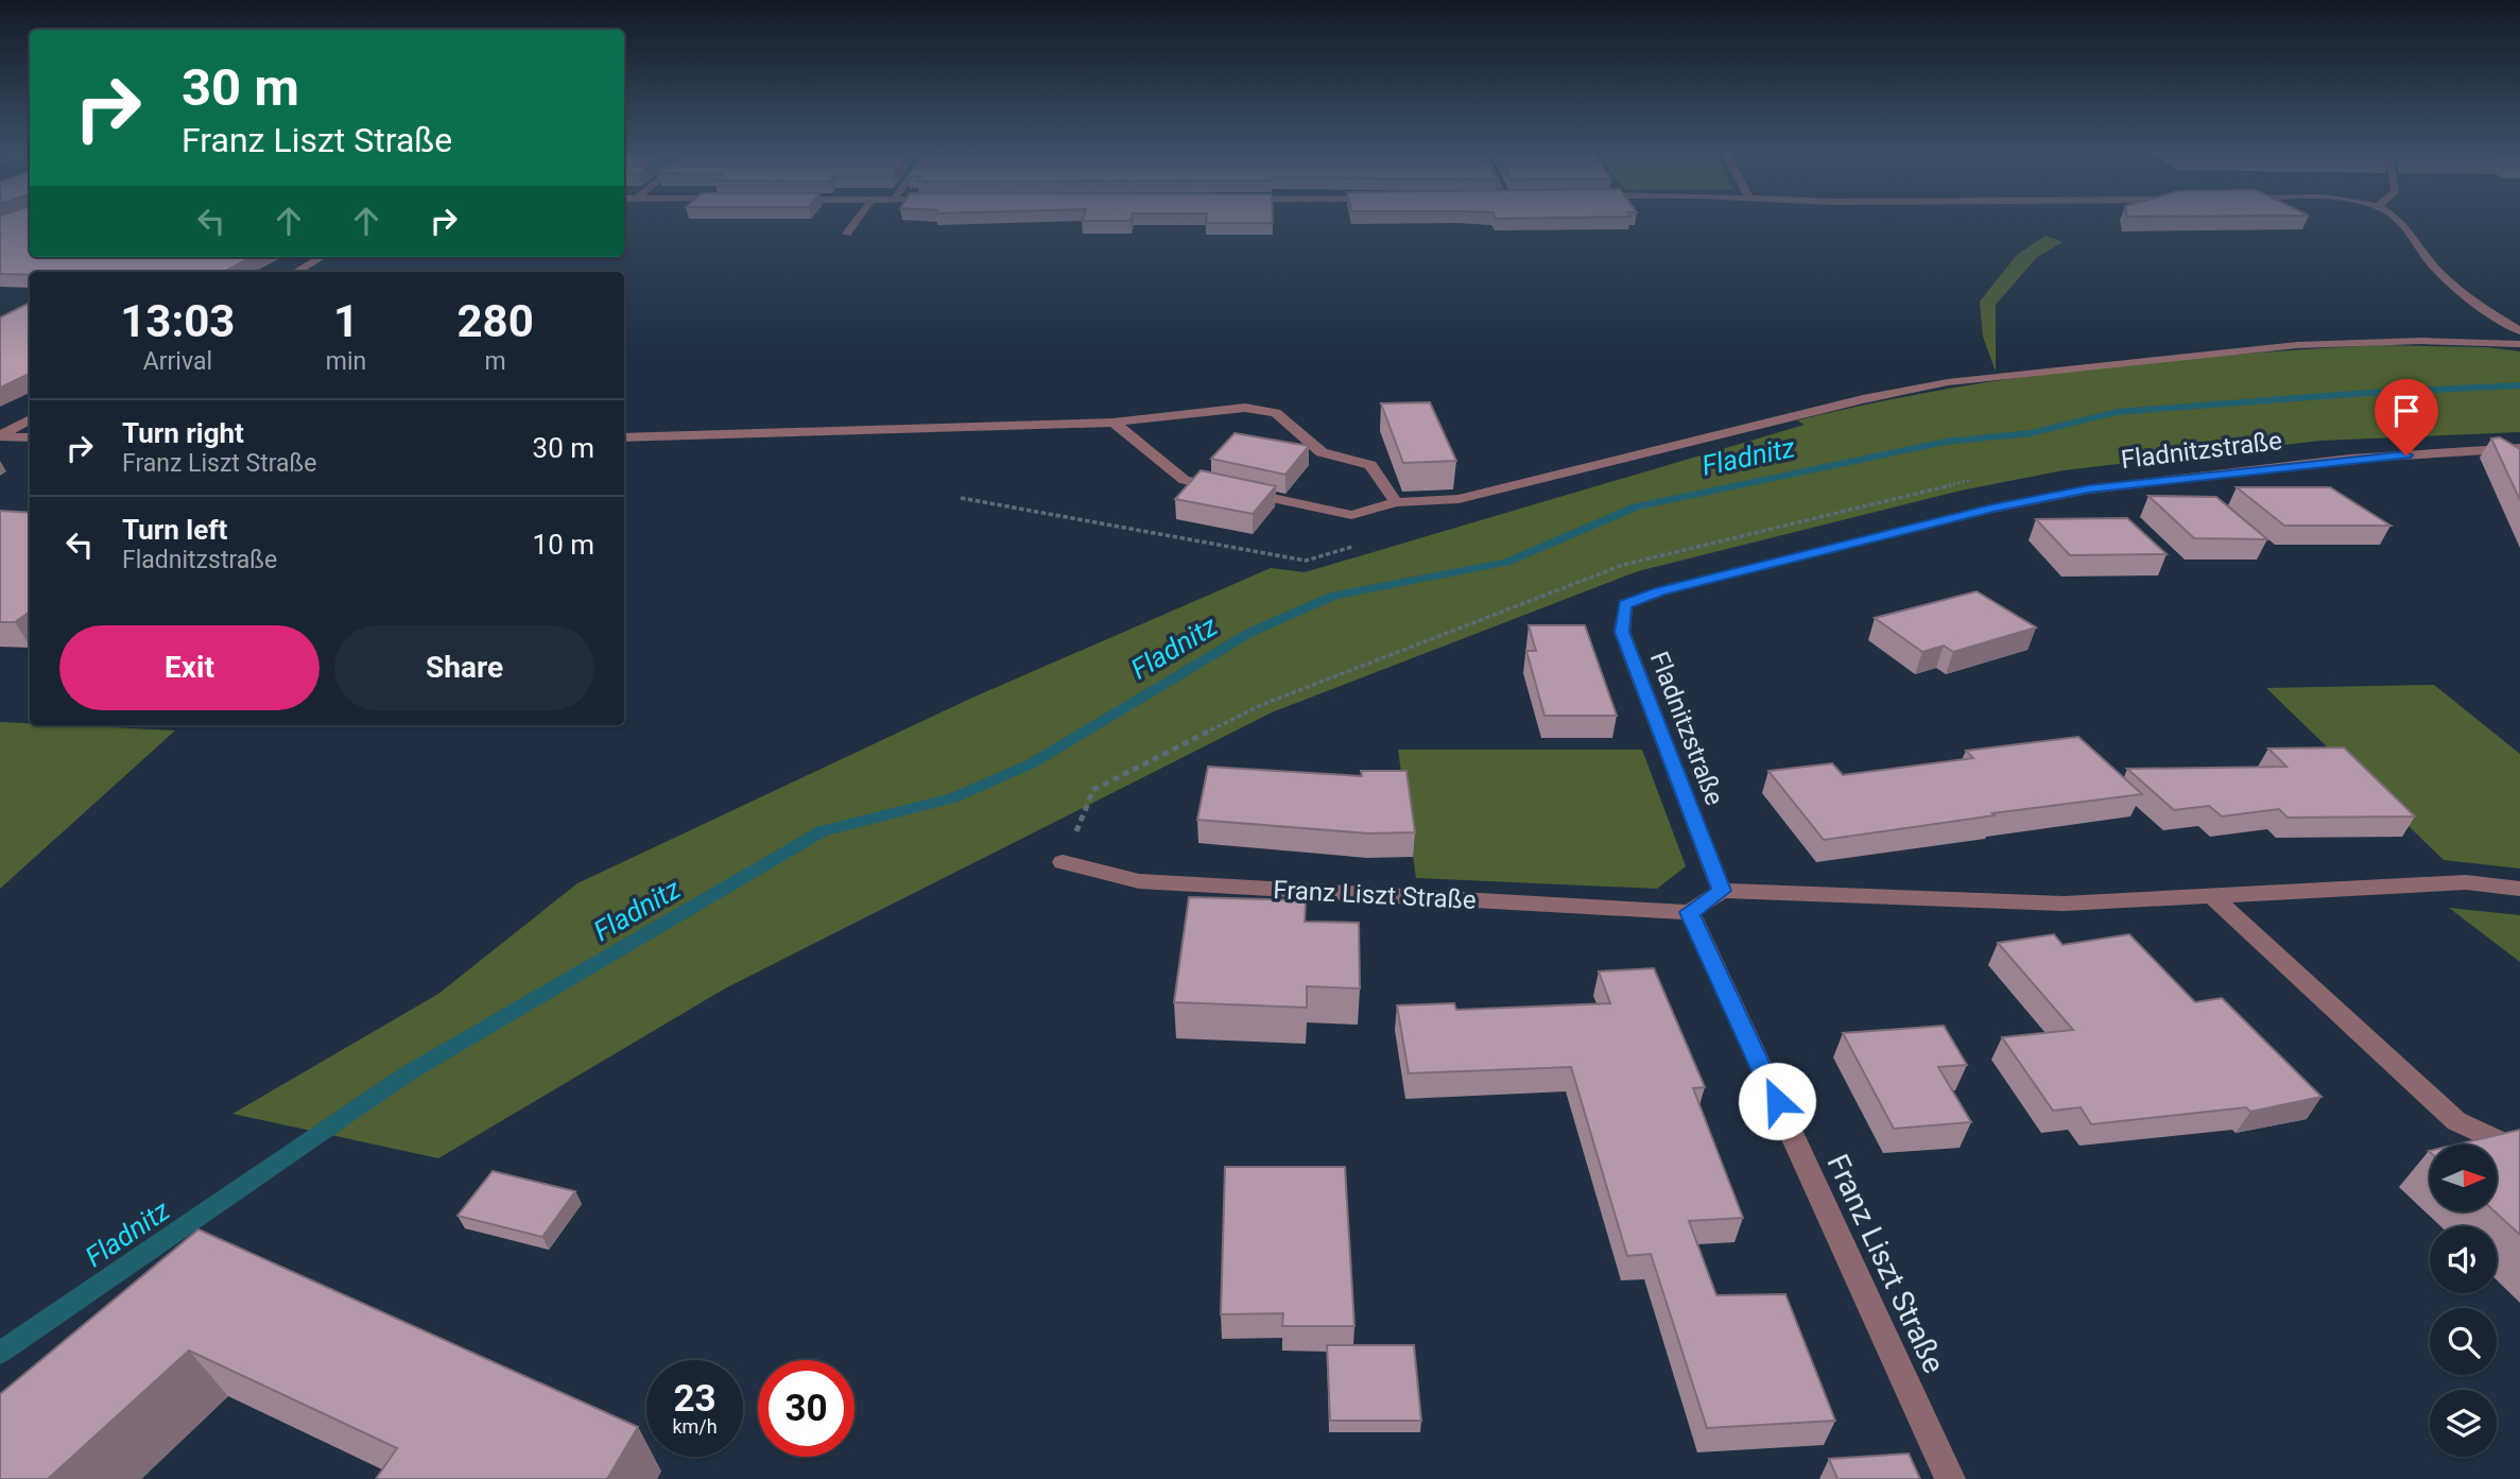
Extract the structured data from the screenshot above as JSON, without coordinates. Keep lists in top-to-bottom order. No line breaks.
{"streets":{"street":["Fladnitzstraße","Franz Liszt Straße"]},"water":["Fladnitz"],"north":"right","page":{"turn":["30 m","Franz Liszt Straße"],"eta":["13:03","Arrival","1","min","280","m"],"list":[{"name":"Turn right","note":"Franz Liszt Straße","value":"30 m"},{"name":"Turn left","note":"Fladnitzstraße","value":"10 m"}],"buttons":["Exit","Share"],"speed":"23 km/h","limit":"30"}}
